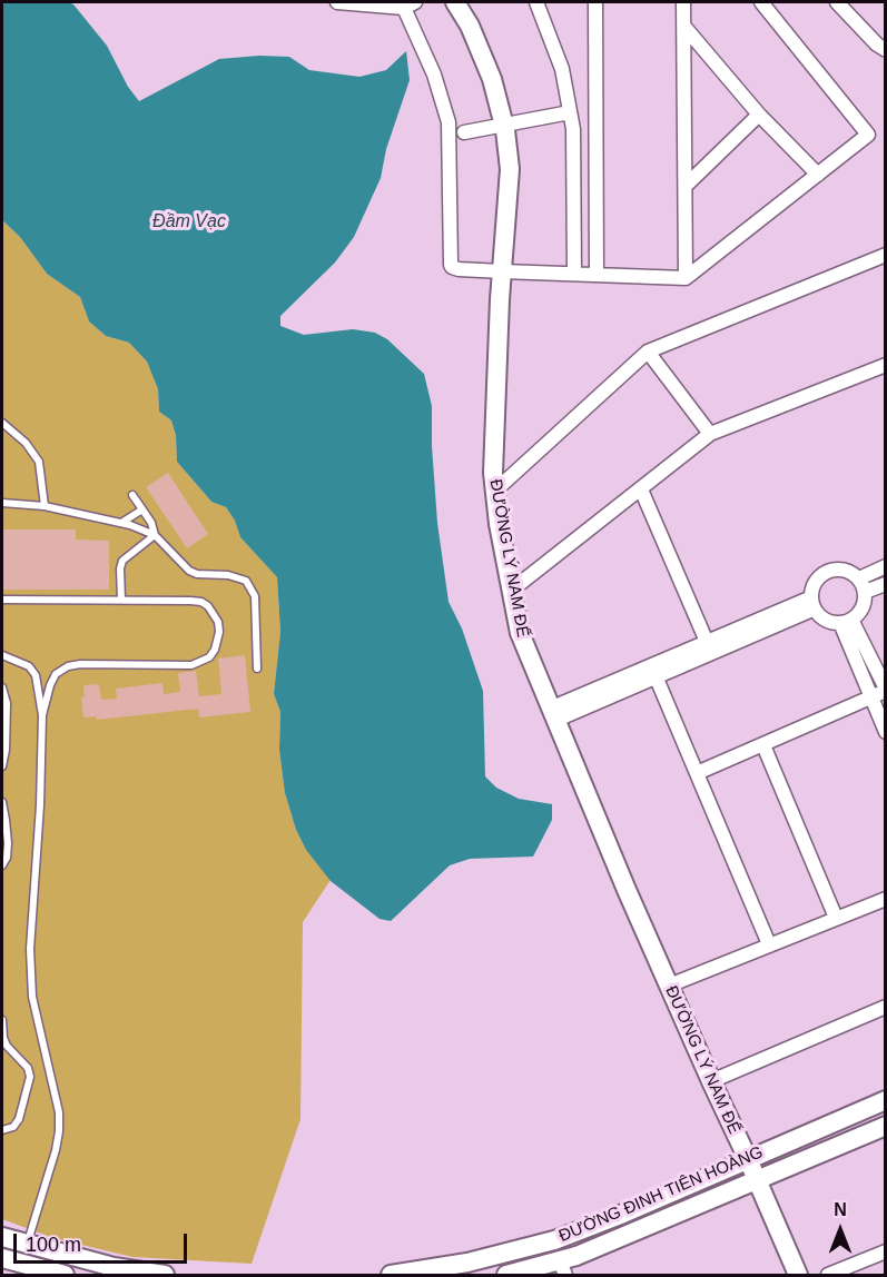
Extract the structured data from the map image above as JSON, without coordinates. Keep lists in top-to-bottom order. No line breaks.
{"streets":{"street":["ĐƯỜNG LÝ NAM ĐẾ","ĐƯỜNG ĐINH TIÊN HOÀNG"]},"crossings":[["ĐƯỜNG LÝ NAM ĐẾ","ĐƯỜNG ĐINH TIÊN HOÀNG"]],"water":["Đầm Vạc"],"scale_bar":"100 m","north":"top"}
